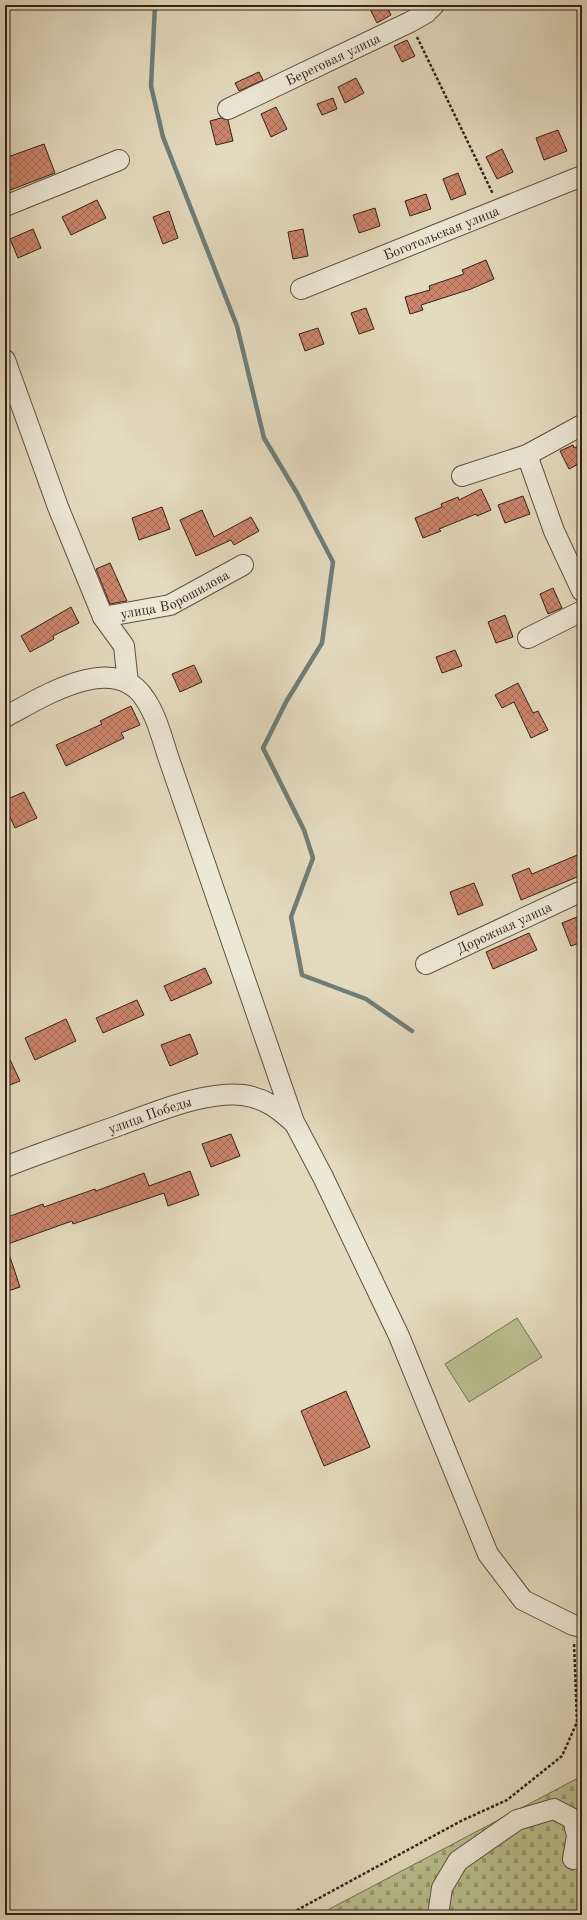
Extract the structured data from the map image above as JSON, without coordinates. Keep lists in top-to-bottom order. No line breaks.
{"streets":{"street":["Береговая улица","Боготольская улица","улица Ворошилова","Дорожная улица","улица Победы"]}}
